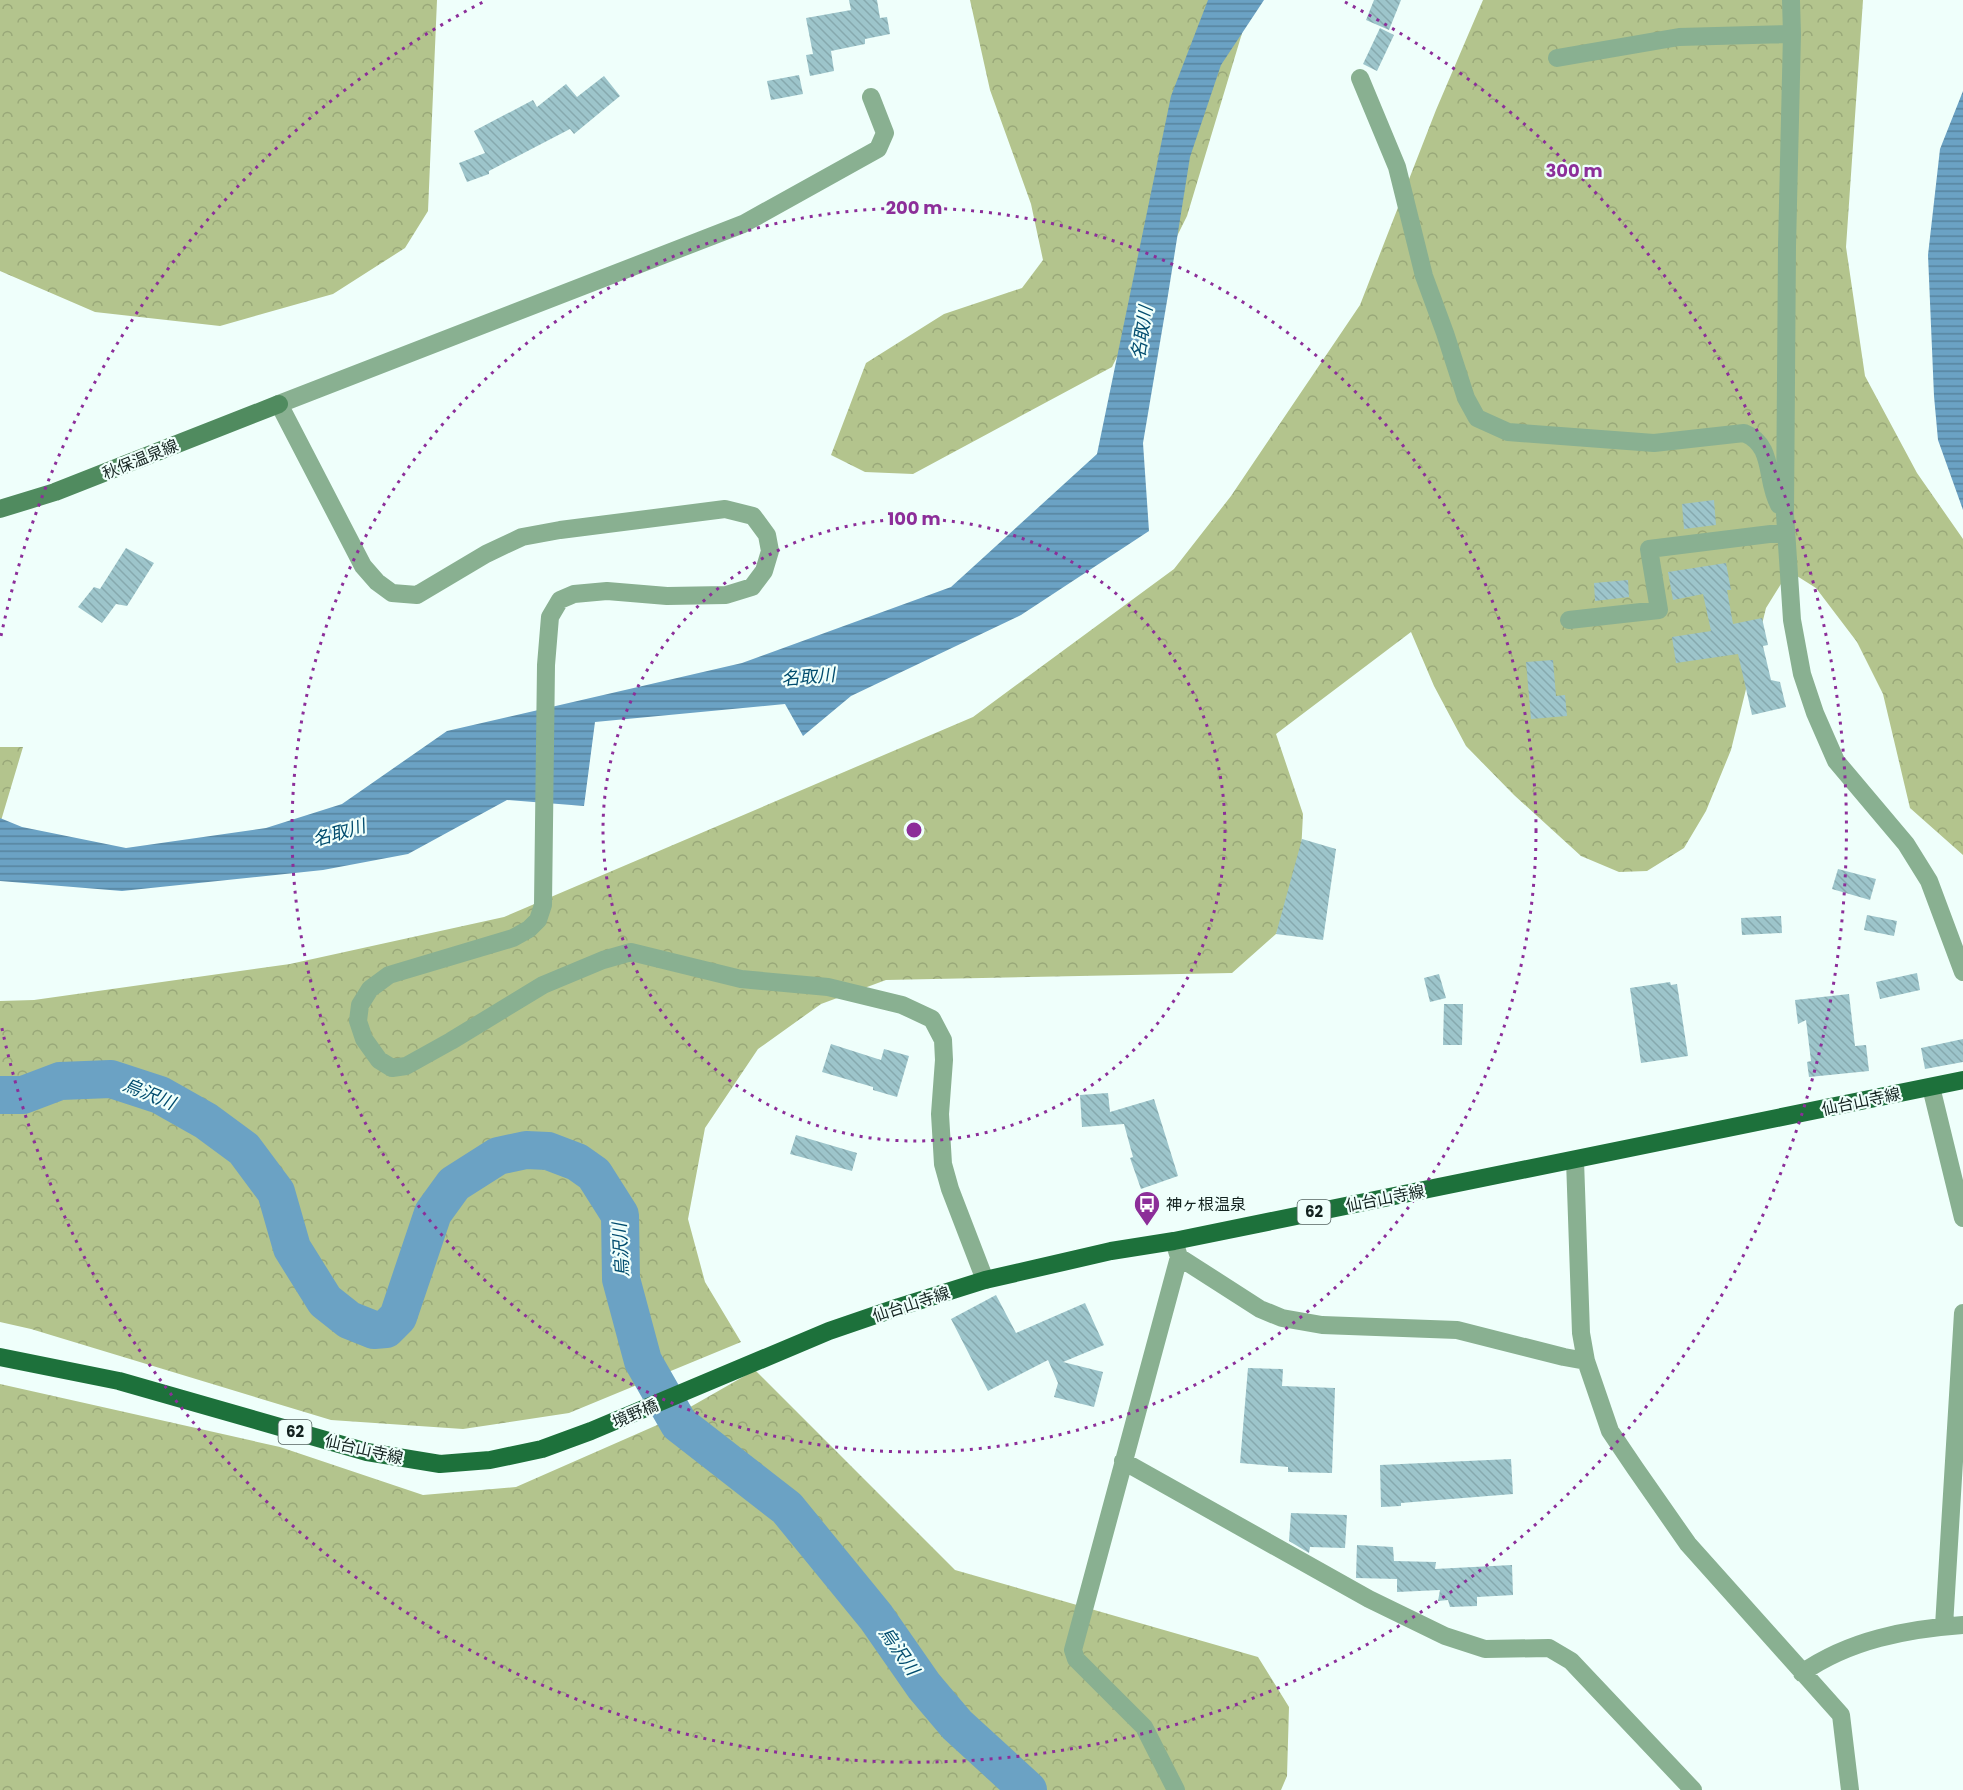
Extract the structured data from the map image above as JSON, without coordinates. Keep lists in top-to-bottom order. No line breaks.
{"streets":{"main road":["秋保温泉線","仙台山寺線","62","境野橋"]},"crossings":[["仙台山寺線","境野橋"]],"water":["名取川","烏沢川"],"places":{"bus stop":["神ヶ根温泉"]},"rings":["300 m","200 m","100 m"]}
